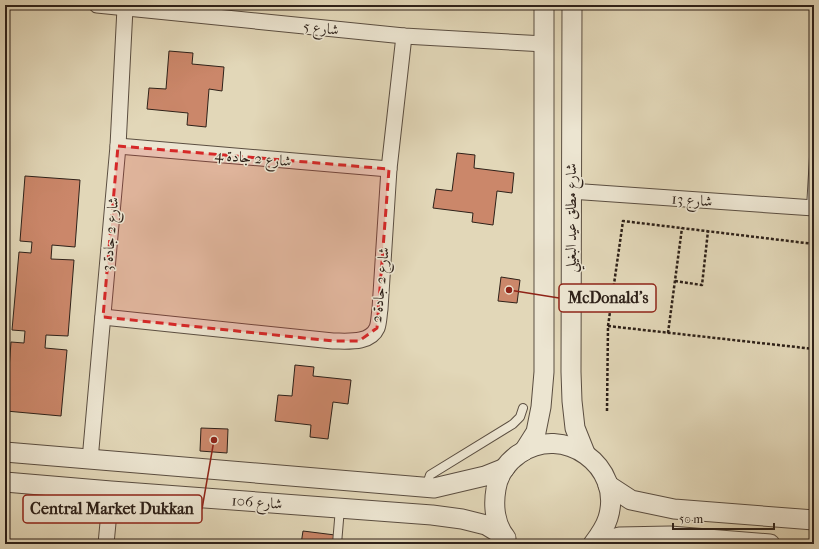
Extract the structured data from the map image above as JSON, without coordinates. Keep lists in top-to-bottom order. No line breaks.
{"streets":{"street":["شارع 5","شارع 2 جادة 4","شارع 13","شارع مطلق عيد البغيلي","شارع 2 جادة 3","شارع 2 جادة 2","شارع 106"]},"crossings":[["شارع 5","شارع مطلق عيد البغيلي"],["شارع 5","شارع 2 جادة 3"],["شارع 5","شارع 2 جادة 2"],["شارع 2 جادة 4","شارع 2 جادة 3"],["شارع 2 جادة 4","شارع 2 جادة 2"],["شارع 13","شارع مطلق عيد البغيلي"],["شارع 2 جادة 3","شارع 2 جادة 2"],["شارع 2 جادة 3","شارع 106"]],"places":["McDonald's","Central Market Dukkan"],"scale_bar":"50 m"}
